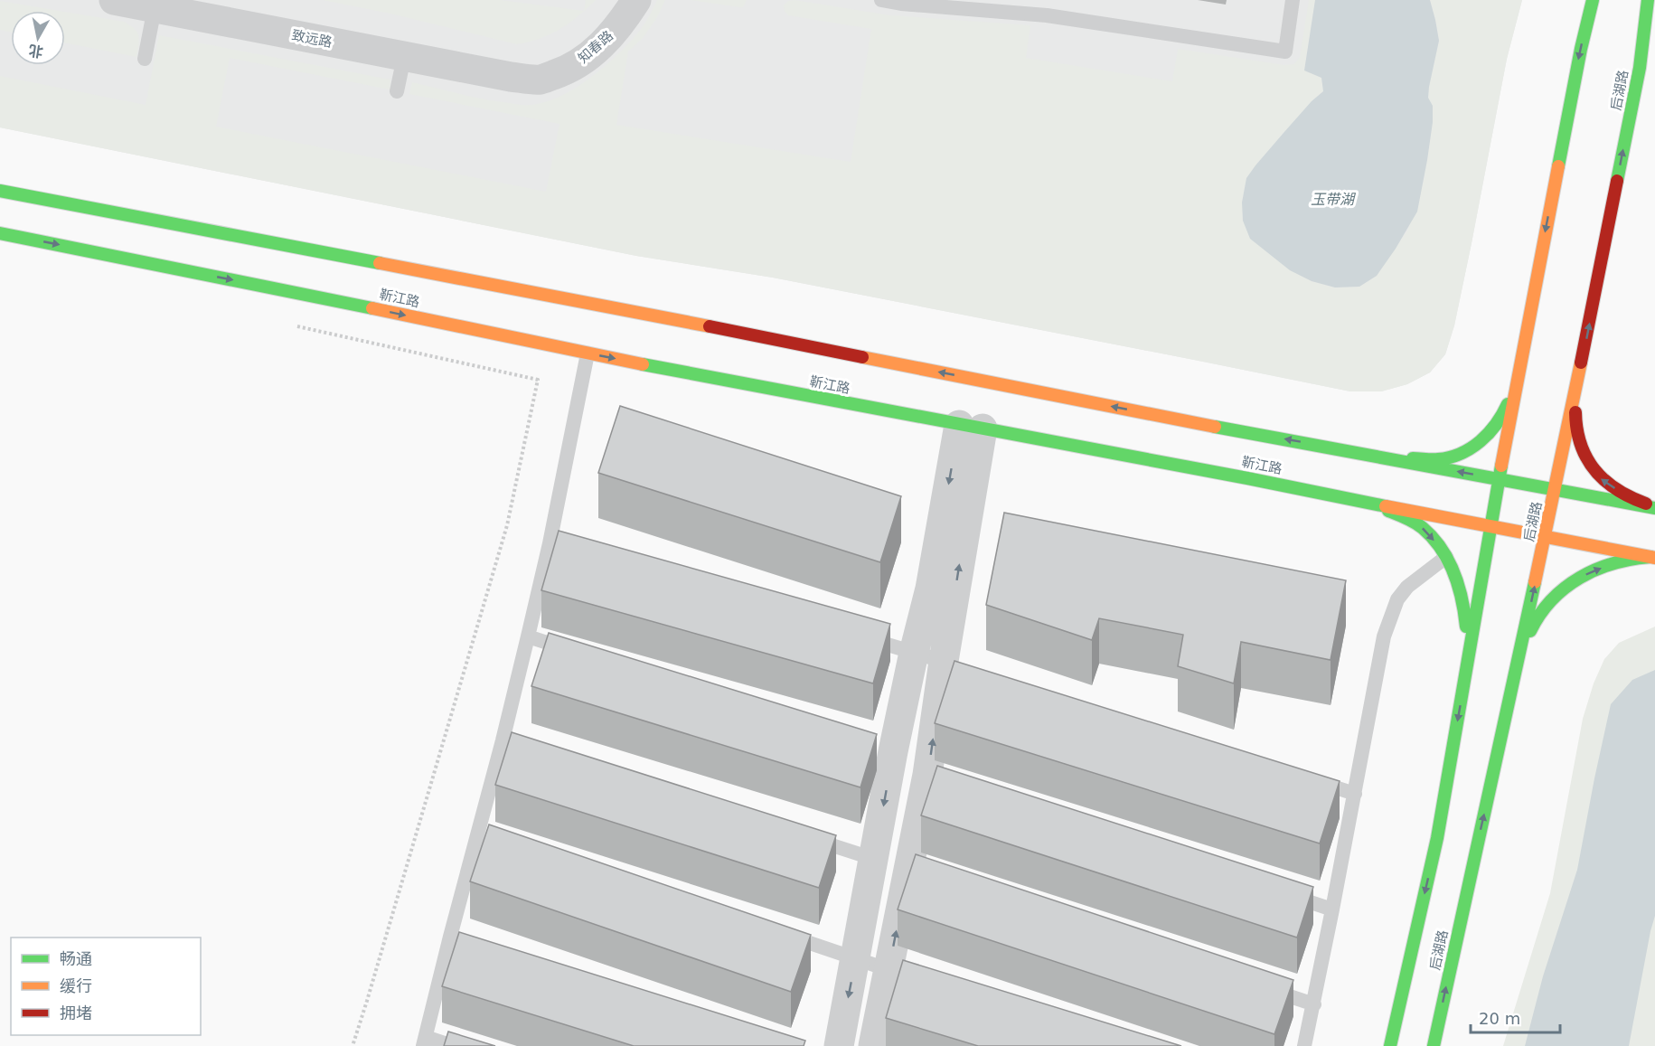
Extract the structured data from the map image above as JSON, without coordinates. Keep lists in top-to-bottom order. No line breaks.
{"streets":{"main road":["后湖路","靳江路"],"street":["致远路","知春路"]},"crossings":[["致远路","知春路"],["后湖路","靳江路"]],"water":["玉带湖"],"legend":["畅通","缓行","拥堵"],"scale_bar":"20 m","north":"bottom"}
